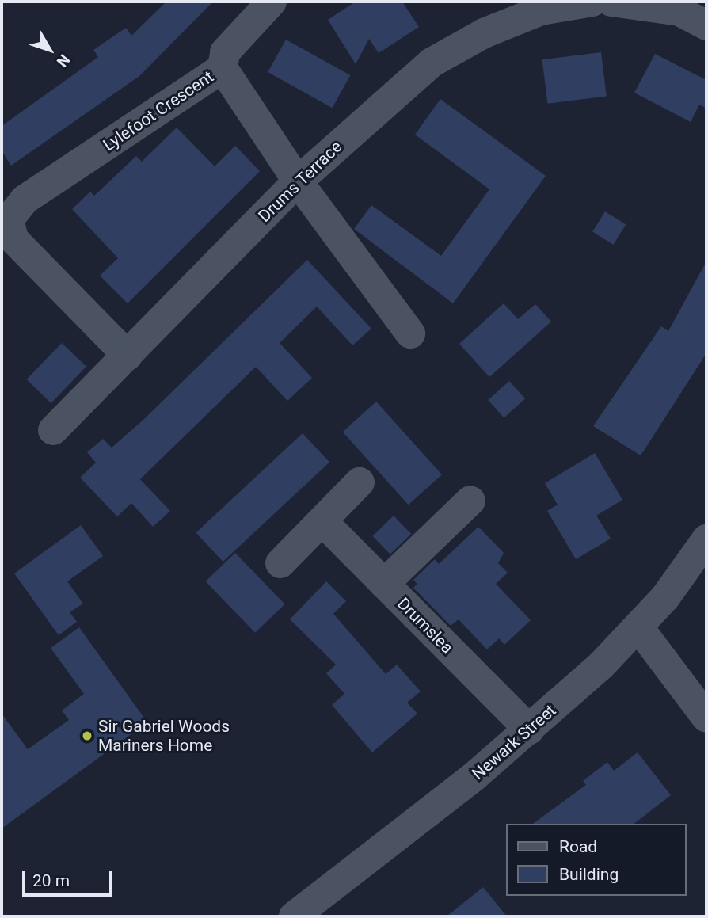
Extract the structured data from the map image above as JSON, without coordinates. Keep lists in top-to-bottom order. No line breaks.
{"streets":{"street":["Lylefoot Crescent","Drums Terrace","Drumslea","Newark Street"]},"crossings":[["Lylefoot Crescent","Drums Terrace"],["Drumslea","Newark Street"]],"places":["Sir Gabriel Woods Mariners Home"],"legend":["Road","Building"],"scale_bar":"20 m","north":"bottom right"}
